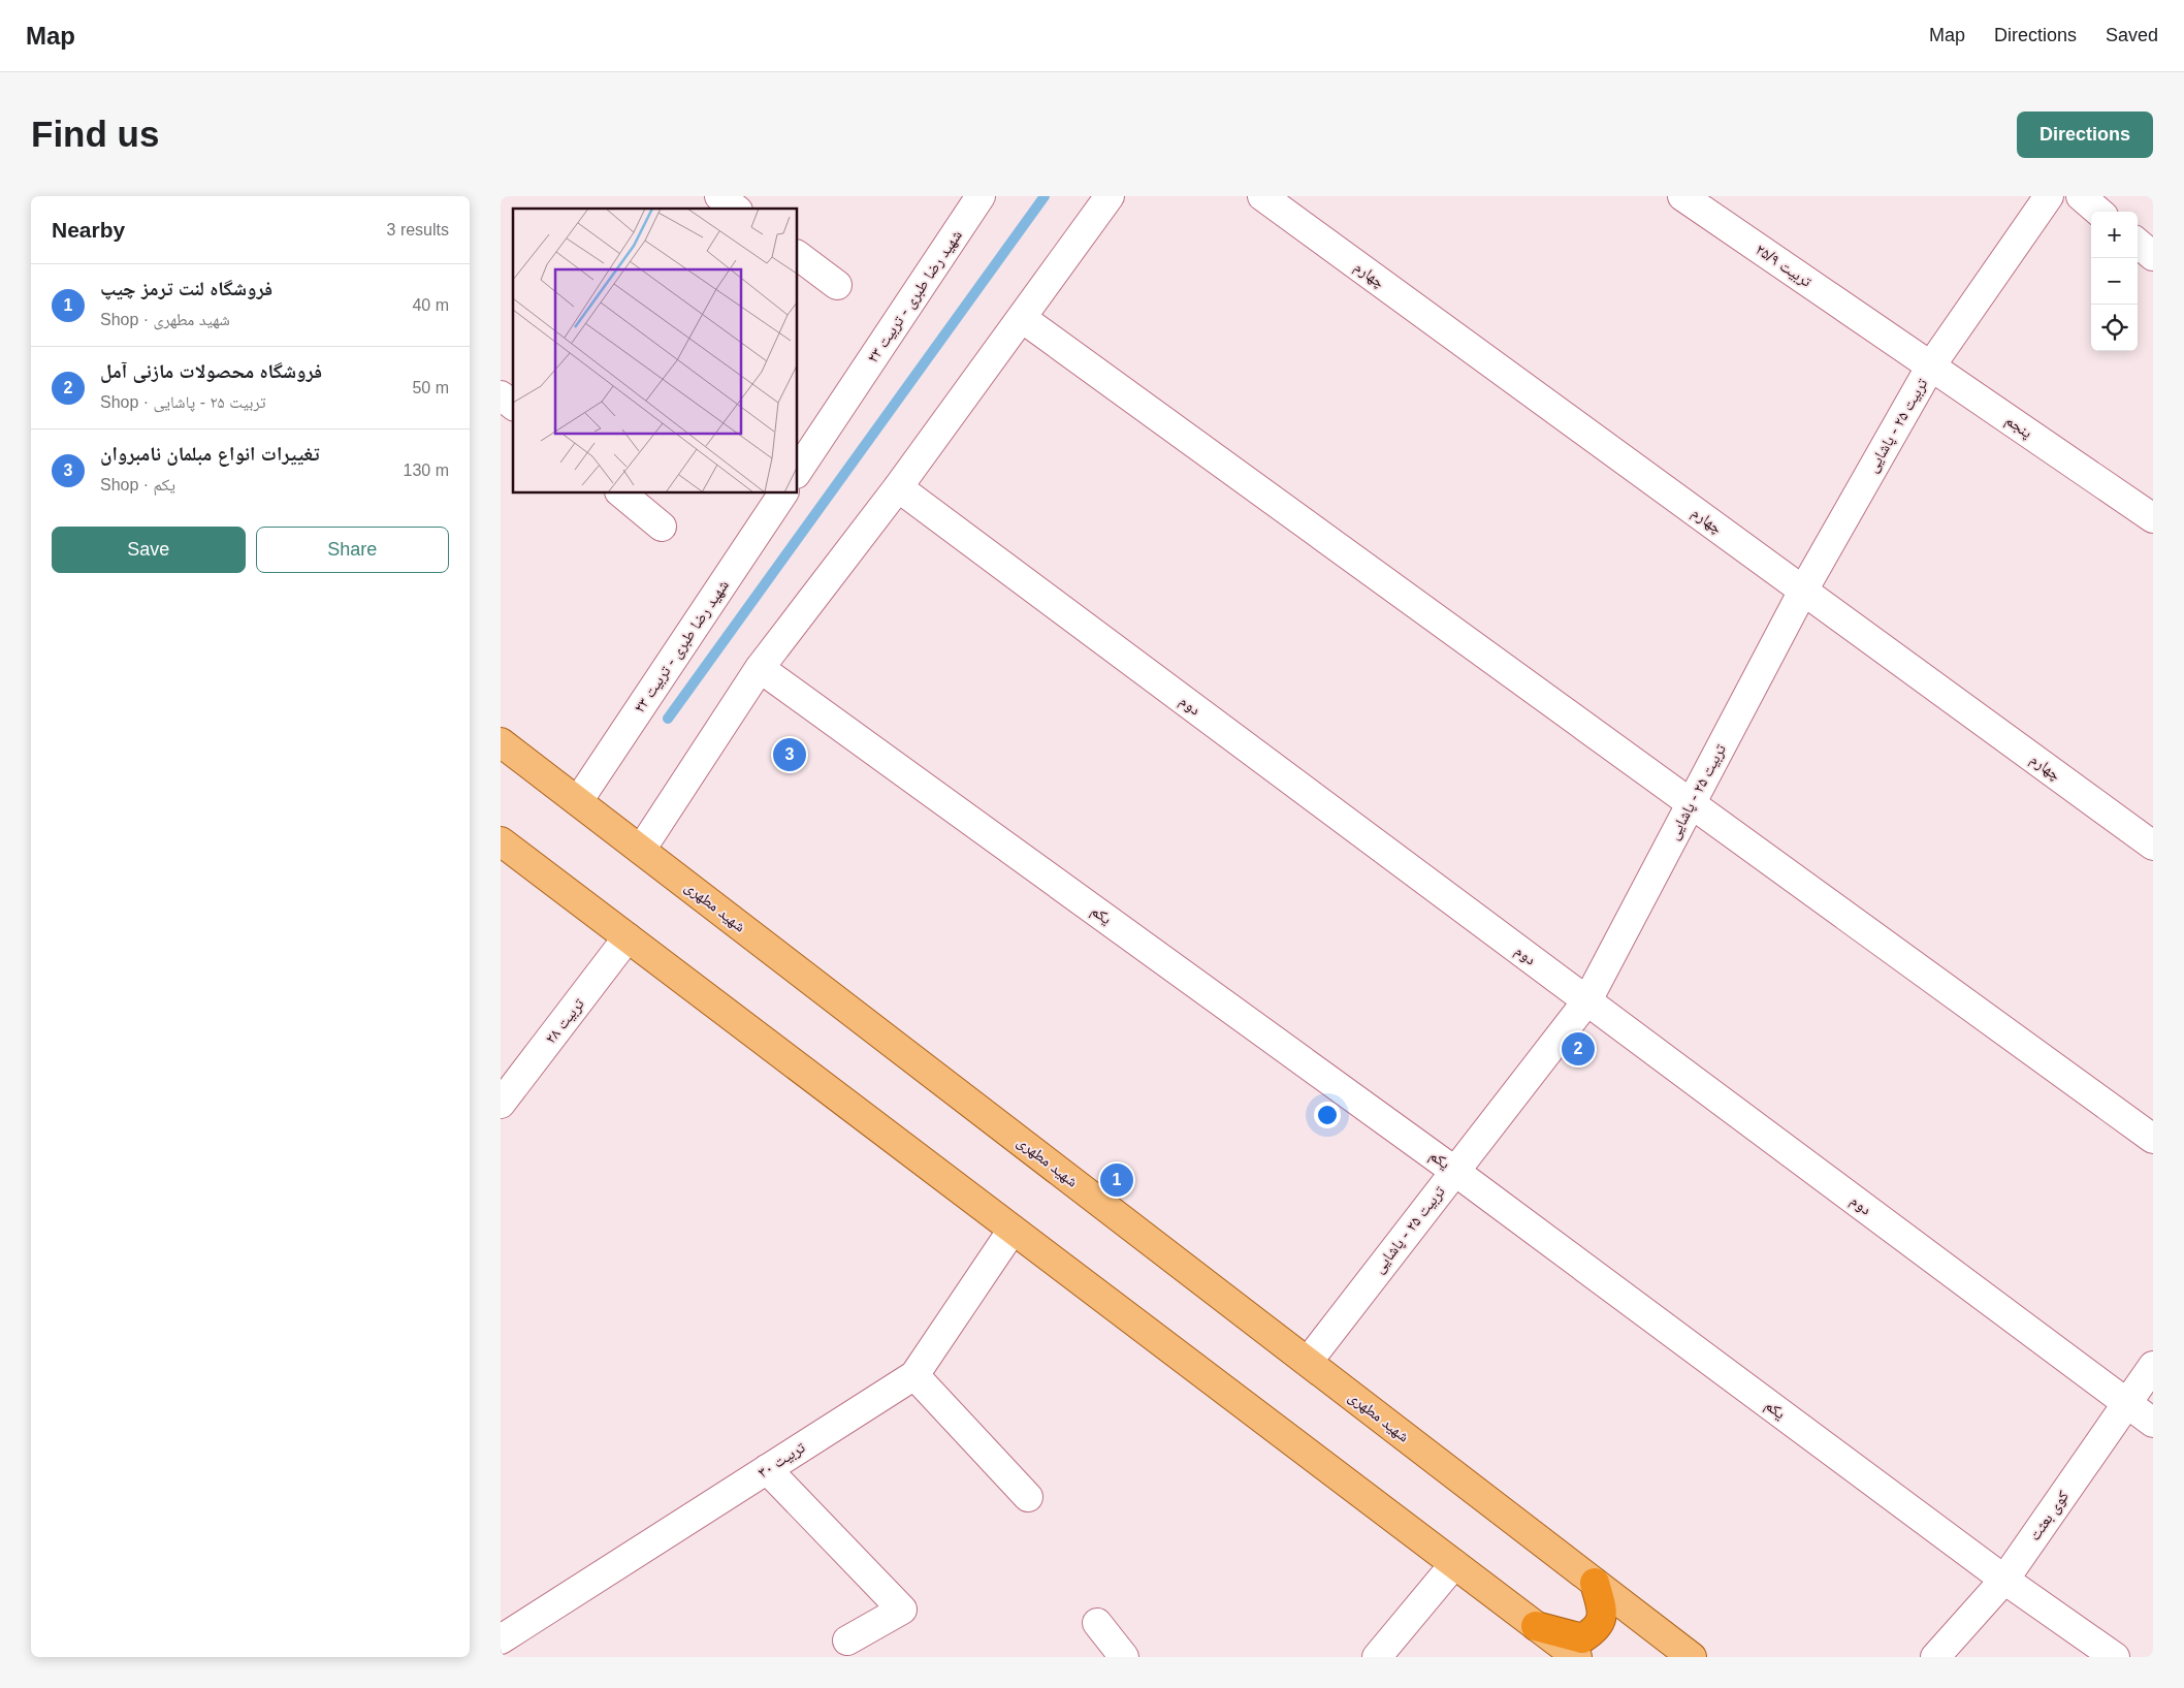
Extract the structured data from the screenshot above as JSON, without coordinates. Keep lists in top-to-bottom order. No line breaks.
{"streets":{"main road":["شهید مطهری"],"street":["تربیت ۲۵/۹","چهارم","شهید رضا طبری - تربیت ۲۳","تربیت ۲۵ - پاشایی","پنجم","دوم","یکم","تربیت ۲۸","تربیت ۳۰","کوی بعثت"]},"crossings":[["تربیت ۲۵/۹","پنجم"],["چهارم","تربیت ۲۵ - پاشایی"],["شهید رضا طبری - تربیت ۲۳","شهید مطهری"],["تربیت ۲۵ - پاشایی","پنجم"],["تربیت ۲۵ - پاشایی","دوم"],["تربیت ۲۵ - پاشایی","شهید مطهری"],["تربیت ۲۵ - پاشایی","یکم"],["دوم","کوی بعثت"],["یکم","کوی بعثت"]],"page":{"header":"Map","nav":["Map","Directions","Saved"],"buttons":["Directions",["Save","Share"]],"title":"Find us","heading":["Nearby","3 results"],"map_buttons":["+","−"],"list":[{"mark":"1","name":"فروشگاه لنت ترمز چیپ","note":"Shop · شهید مطهری","value":"40 m"},{"mark":"2","name":"فروشگاه محصولات مازنی آمل","note":"Shop · تربیت ۲۵ - پاشایی","value":"50 m"},{"mark":"3","name":"تغییرات انواع مبلمان نامبروان","note":"Shop · یکم","value":"130 m"}],"pins":["3","2","1"]}}
